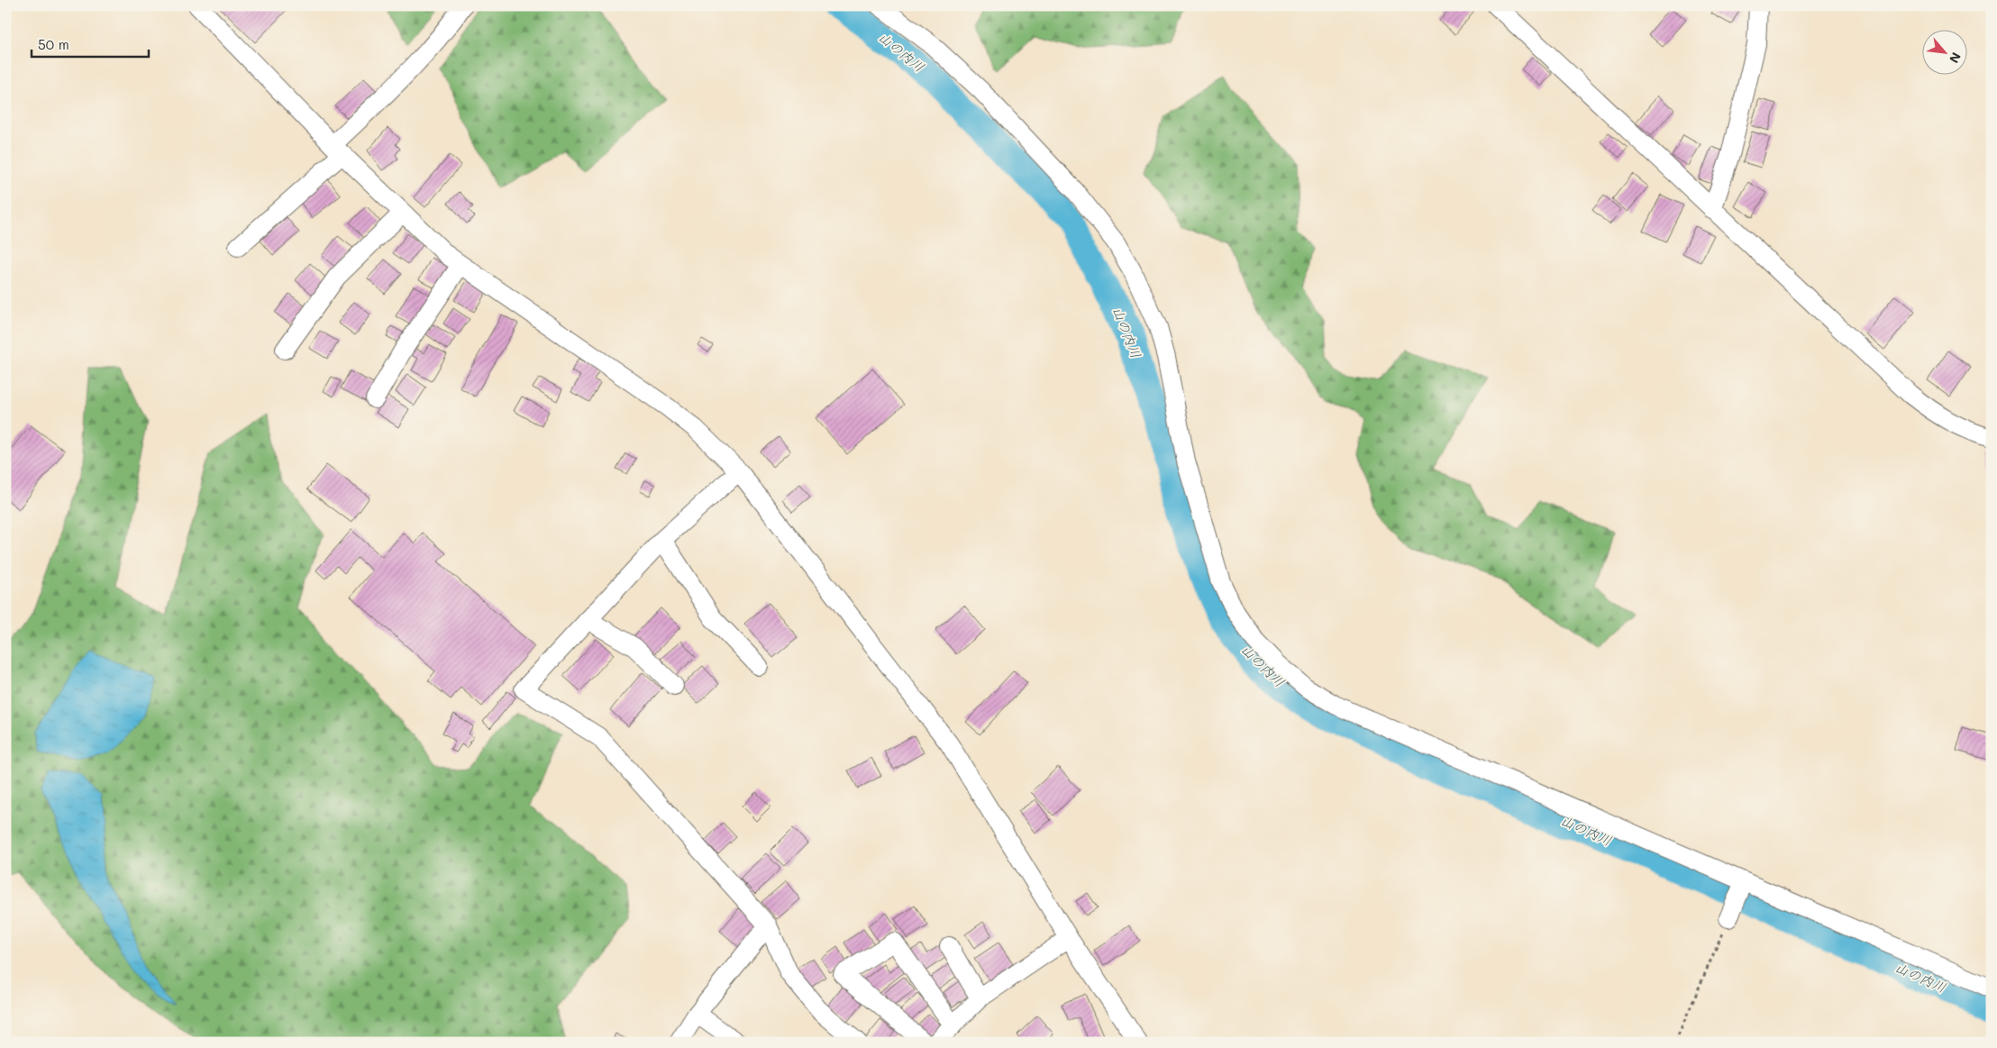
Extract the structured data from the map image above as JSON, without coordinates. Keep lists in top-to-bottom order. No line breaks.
{"water":["山の内川"],"scale_bar":"50 m","north":"bottom right"}
